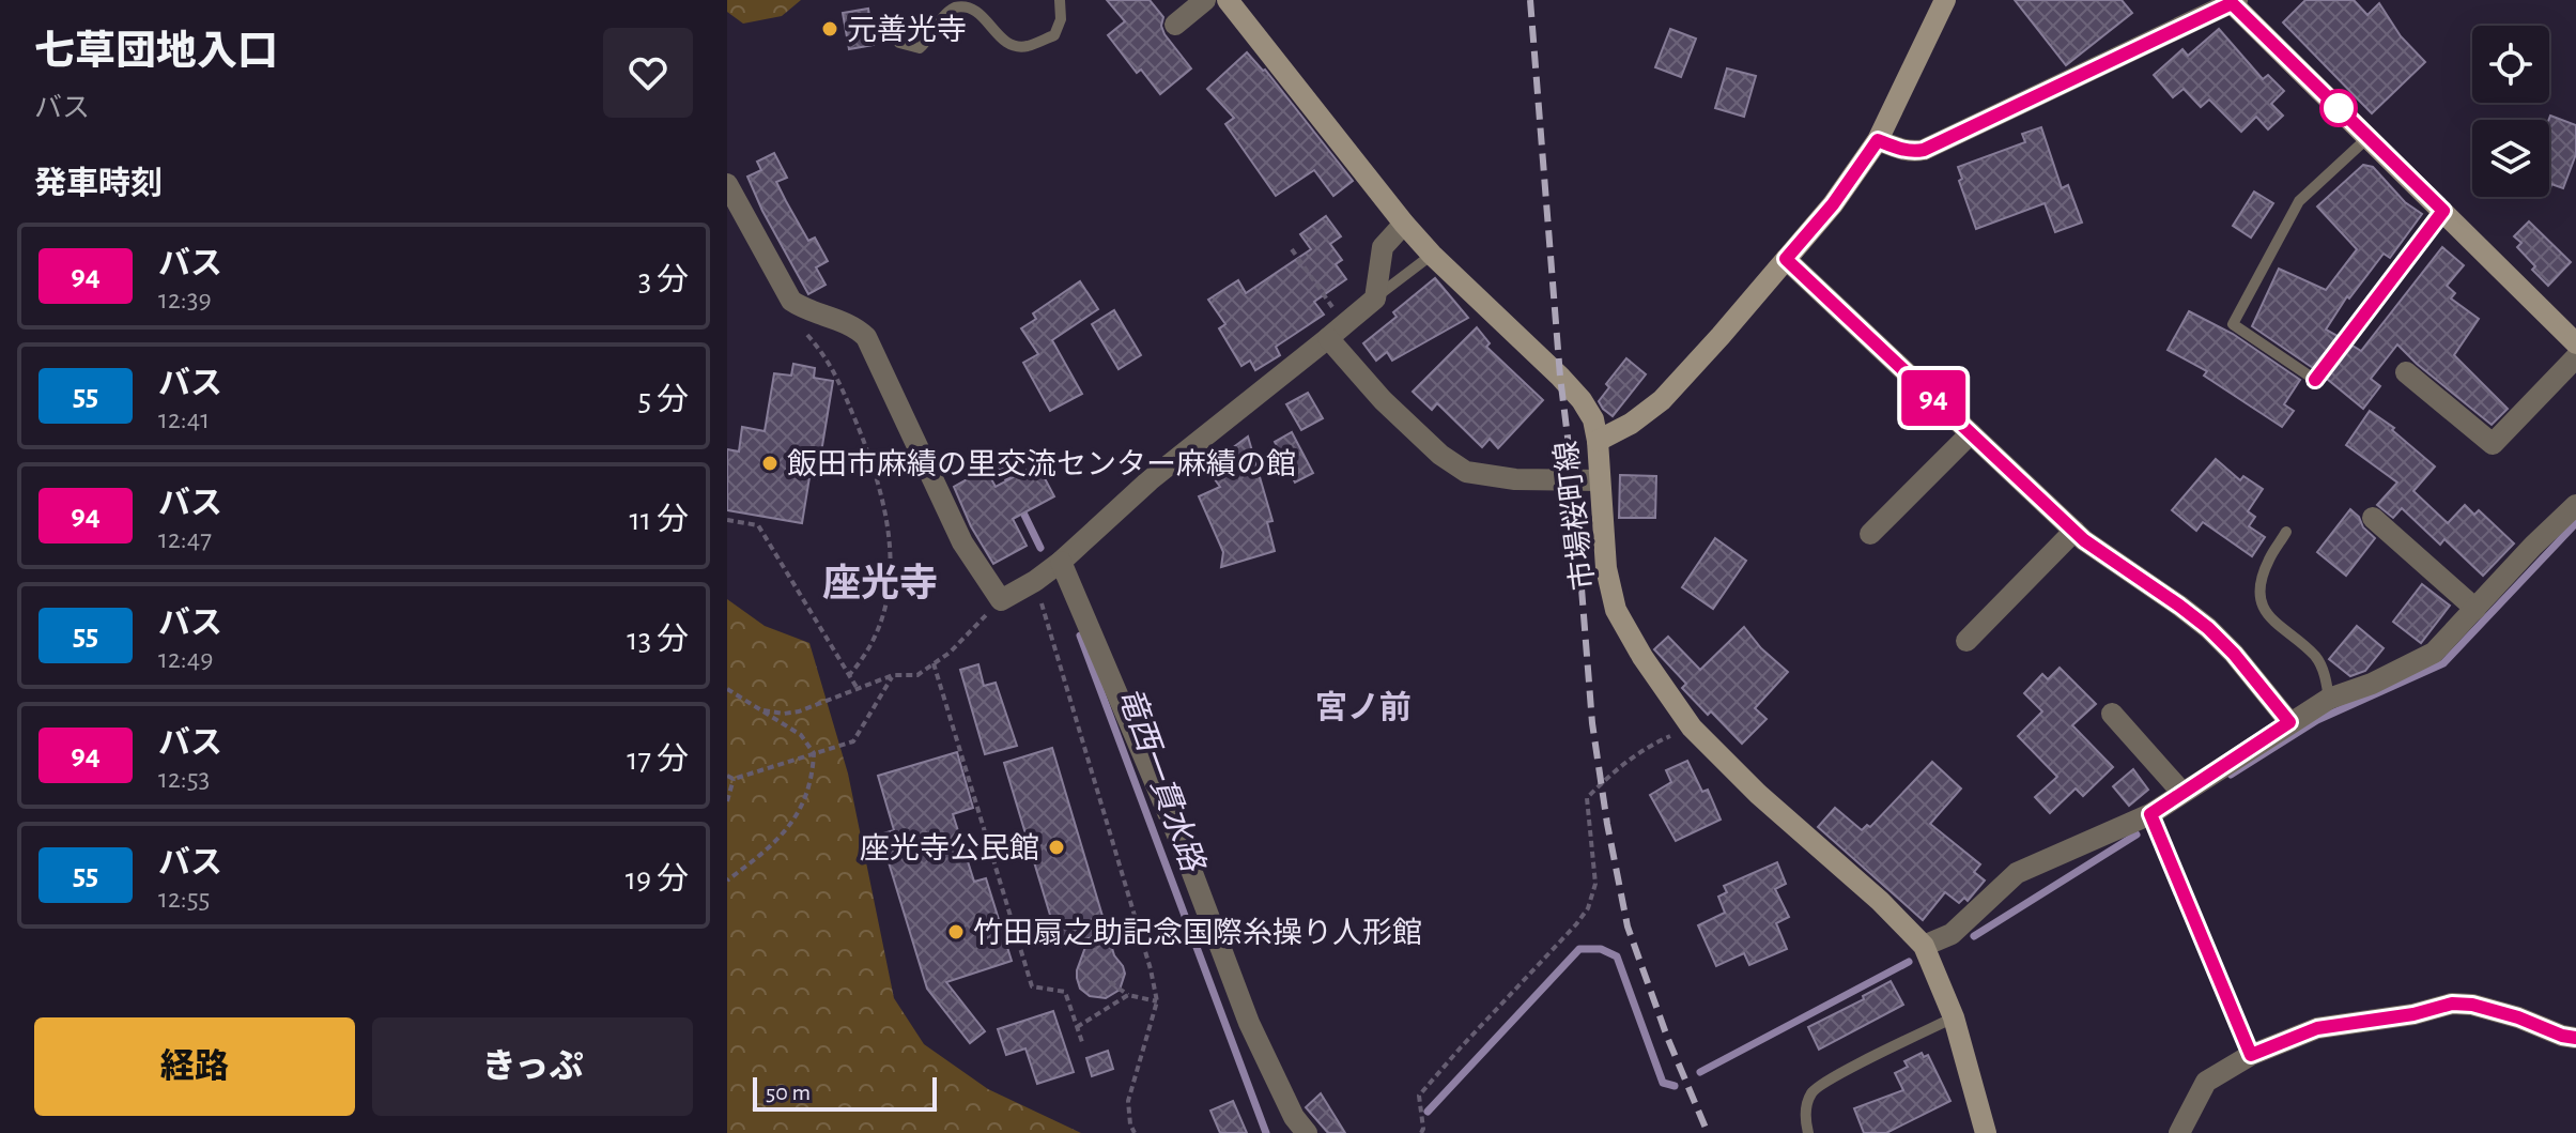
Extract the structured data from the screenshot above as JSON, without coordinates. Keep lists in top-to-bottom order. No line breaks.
{"streets":{"main road":["市場桜町線"]},"districts":["座光寺","宮ノ前"],"water":["竜西一貫水路"],"places":["元善光寺","飯田市麻績の里交流センター麻績の館","座光寺公民館","竹田扇之助記念国際糸操り人形館"],"lines":["bus line 94"],"scale_bar":"50 m","page":{"heading":[["七草団地入口","バス"],"発車時刻"],"on_map":"94","list":[{"mark":"94","name":"バス","note":"12:39","value":"3 分"},{"mark":"55","name":"バス","note":"12:41","value":"5 分"},{"mark":"94","name":"バス","note":"12:47","value":"11 分"},{"mark":"55","name":"バス","note":"12:49","value":"13 分"},{"mark":"94","name":"バス","note":"12:53","value":"17 分"},{"mark":"55","name":"バス","note":"12:55","value":"19 分"}],"buttons":["経路","きっぷ"],"scale":"50 m"}}
